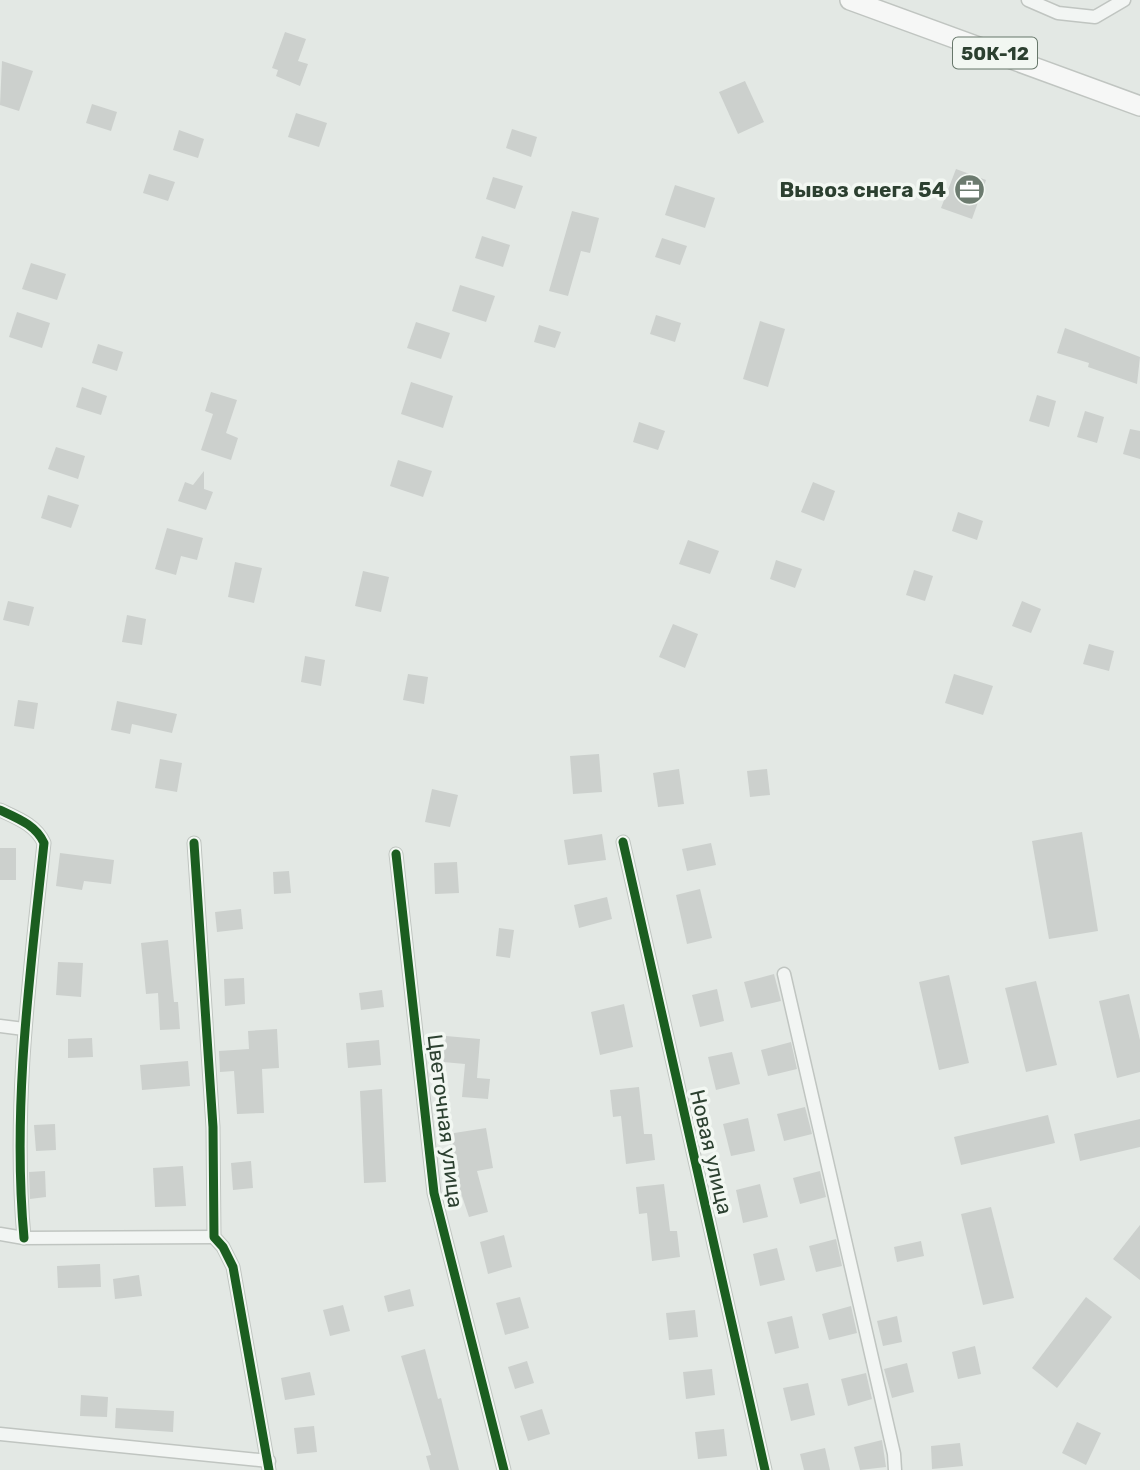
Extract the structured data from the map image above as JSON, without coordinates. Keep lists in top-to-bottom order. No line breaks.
{"streets":{"main road":["50К-12"],"street":["Цветочная улица","Новая улица"]},"places":{"office":["Вывоз снега 54"]}}
